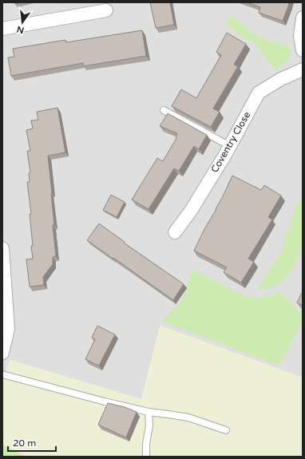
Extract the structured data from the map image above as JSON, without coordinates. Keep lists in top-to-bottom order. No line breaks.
{"streets":{"street":["Coventry Close"]},"scale_bar":"20 m","north":"bottom"}
